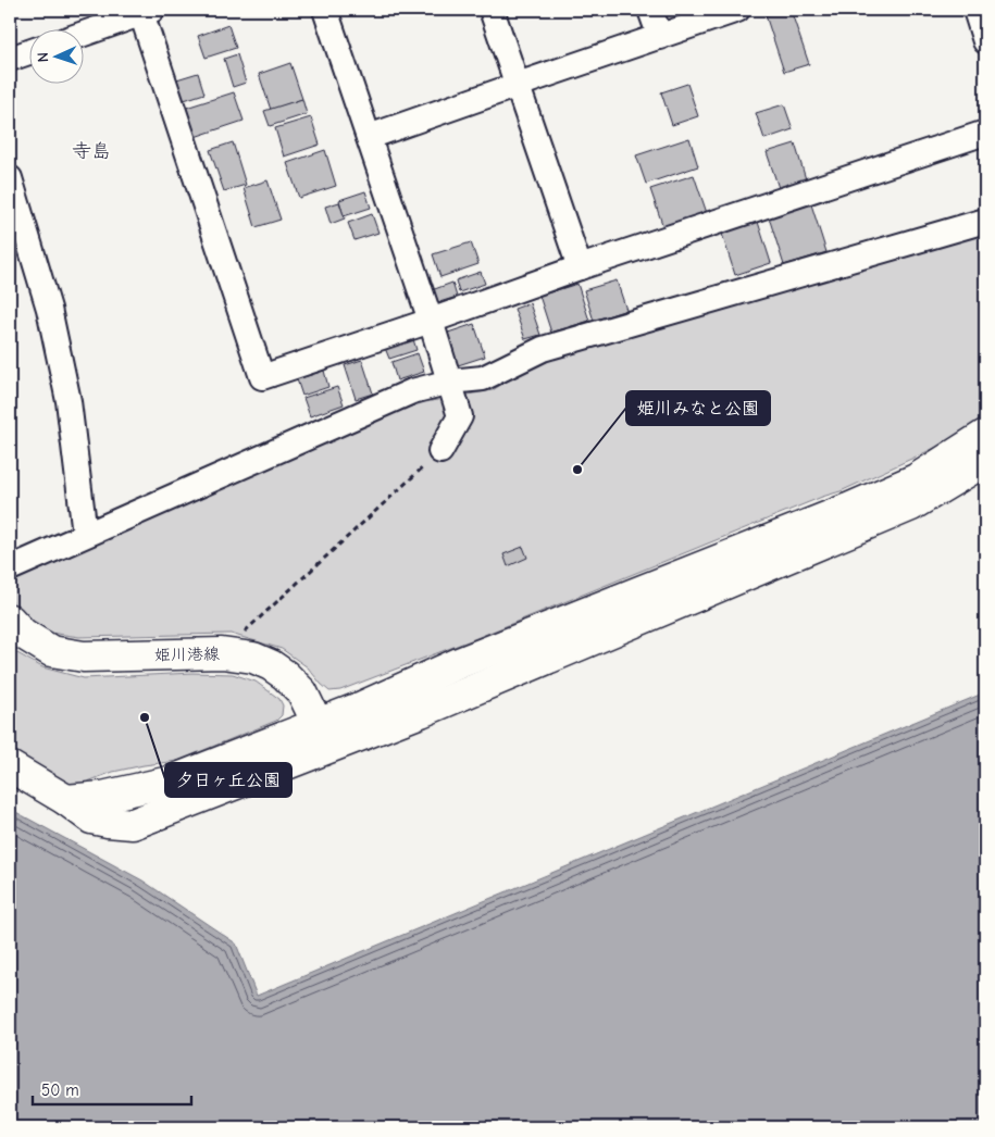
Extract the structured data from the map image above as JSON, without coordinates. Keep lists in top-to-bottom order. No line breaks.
{"streets":{"street":["姫川港線"]},"districts":["寺島"],"places":["姫川みなと公園","夕日ヶ丘公園"],"scale_bar":"50 m","north":"left"}
